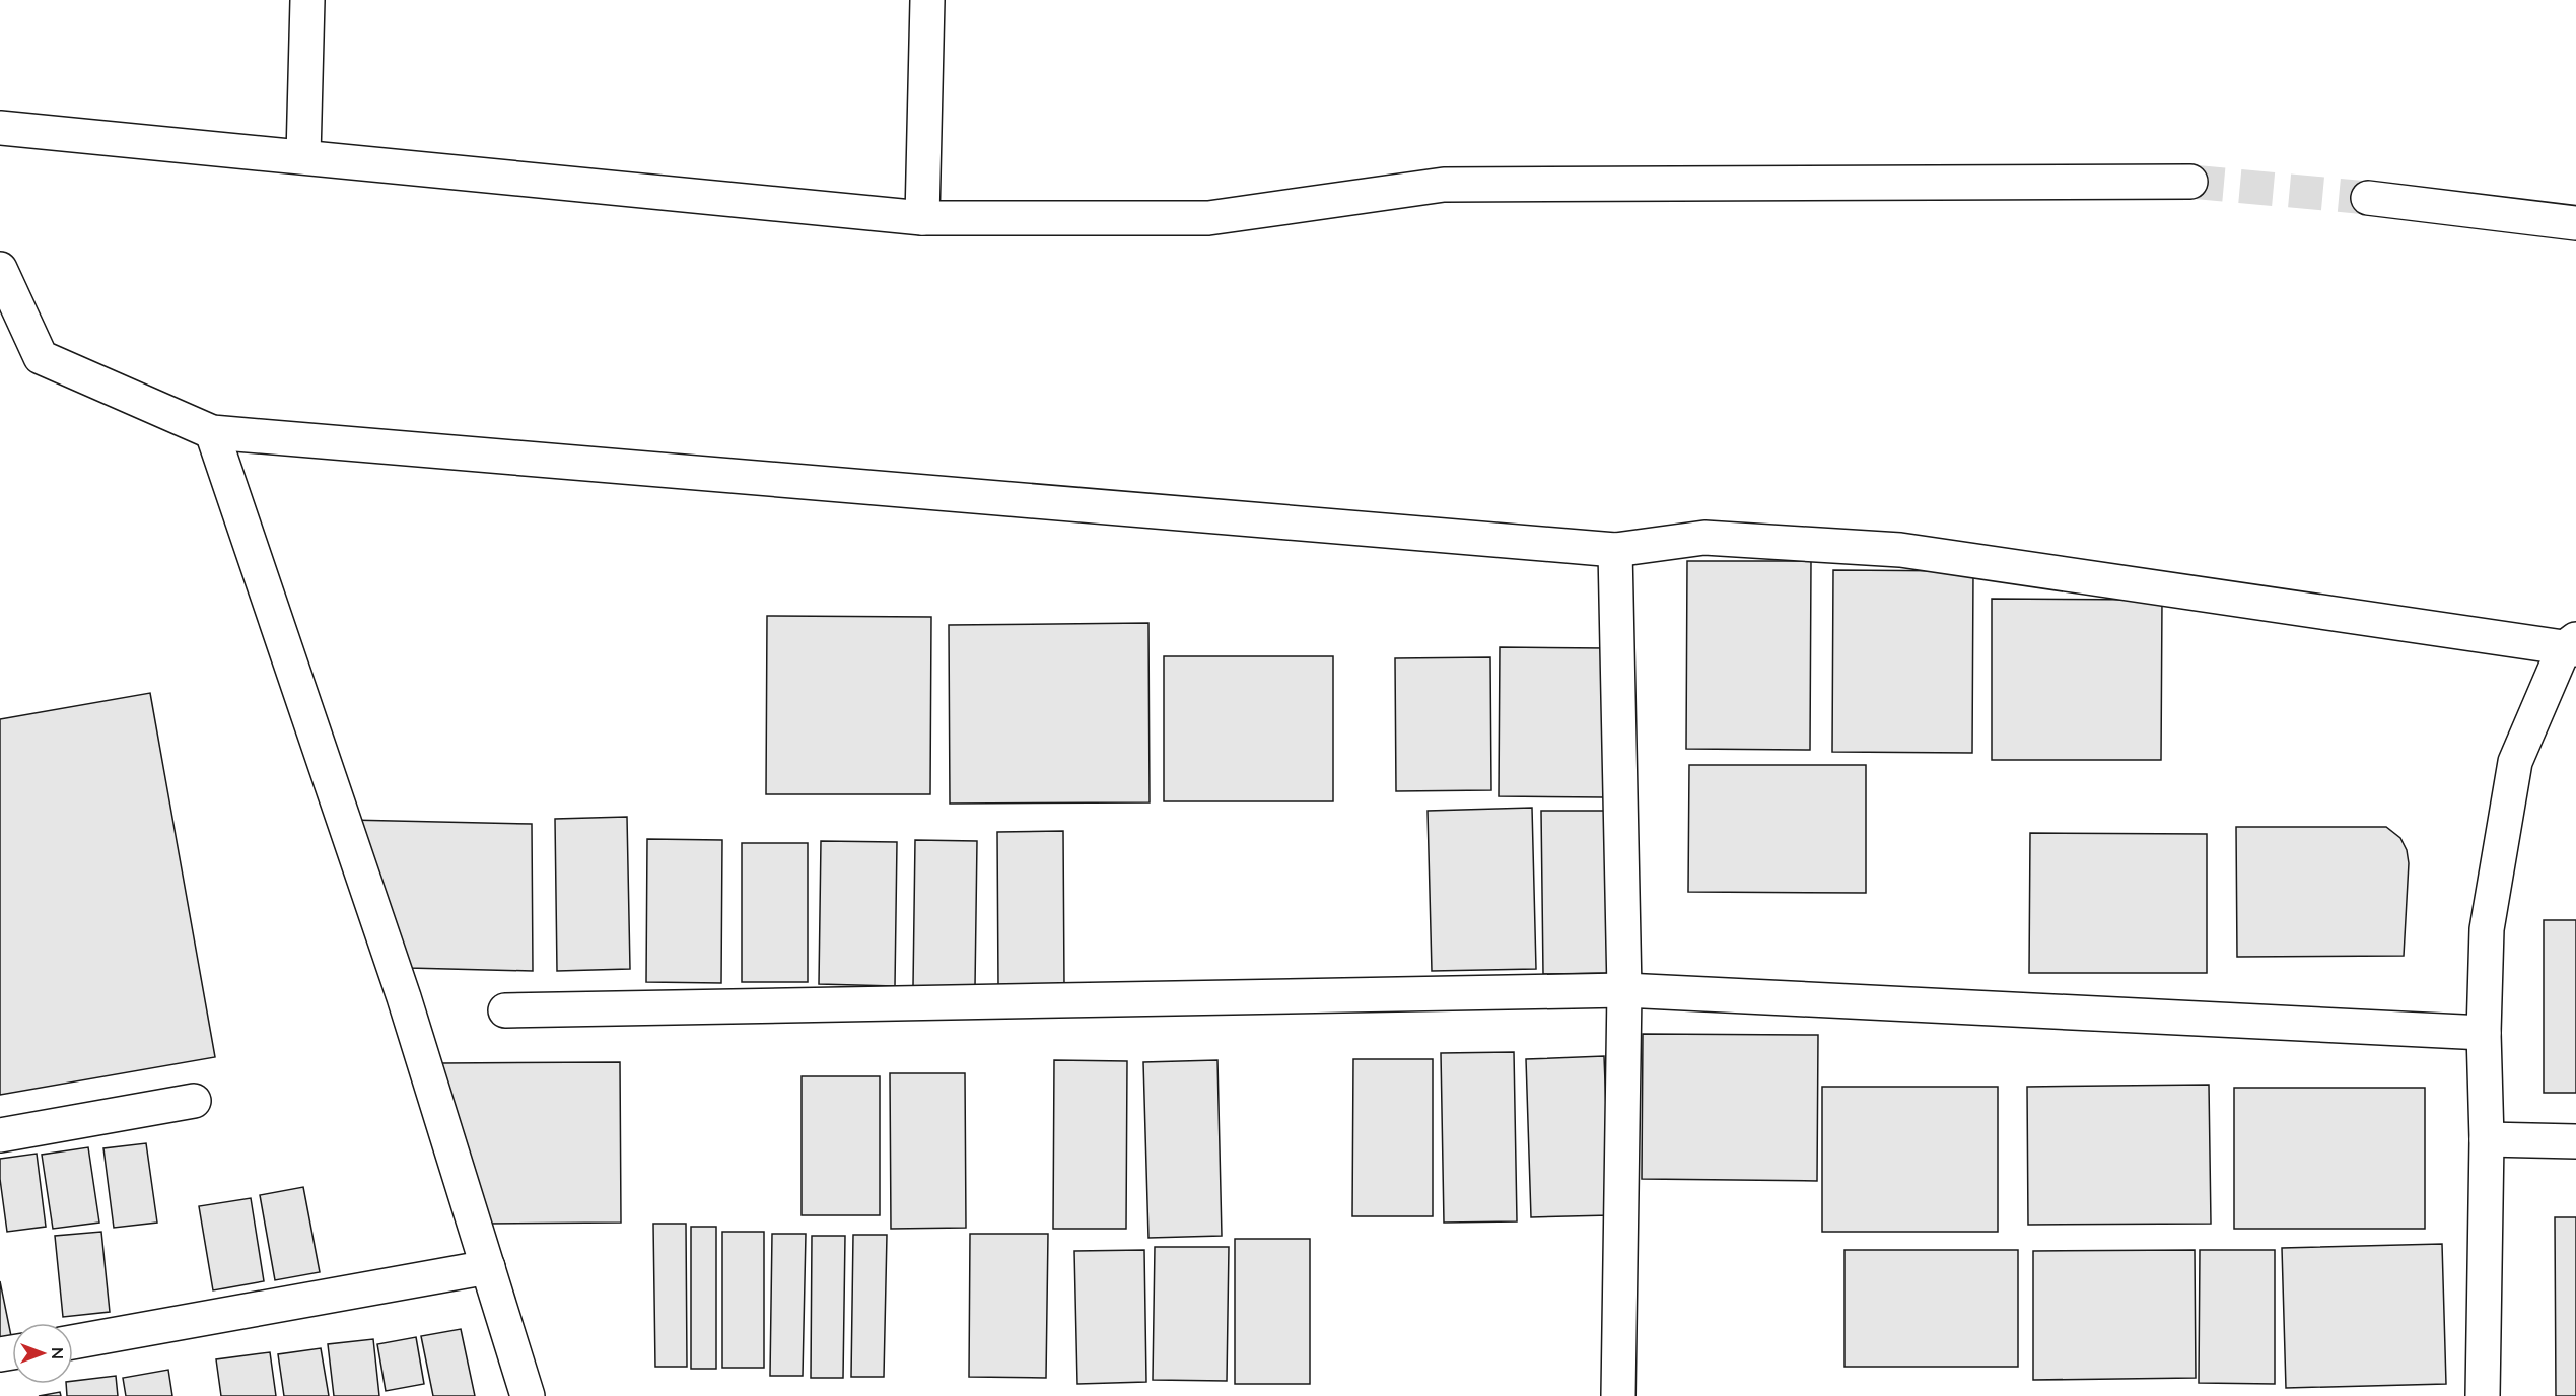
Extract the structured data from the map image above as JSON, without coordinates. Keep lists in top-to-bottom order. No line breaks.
{"north":"right"}
